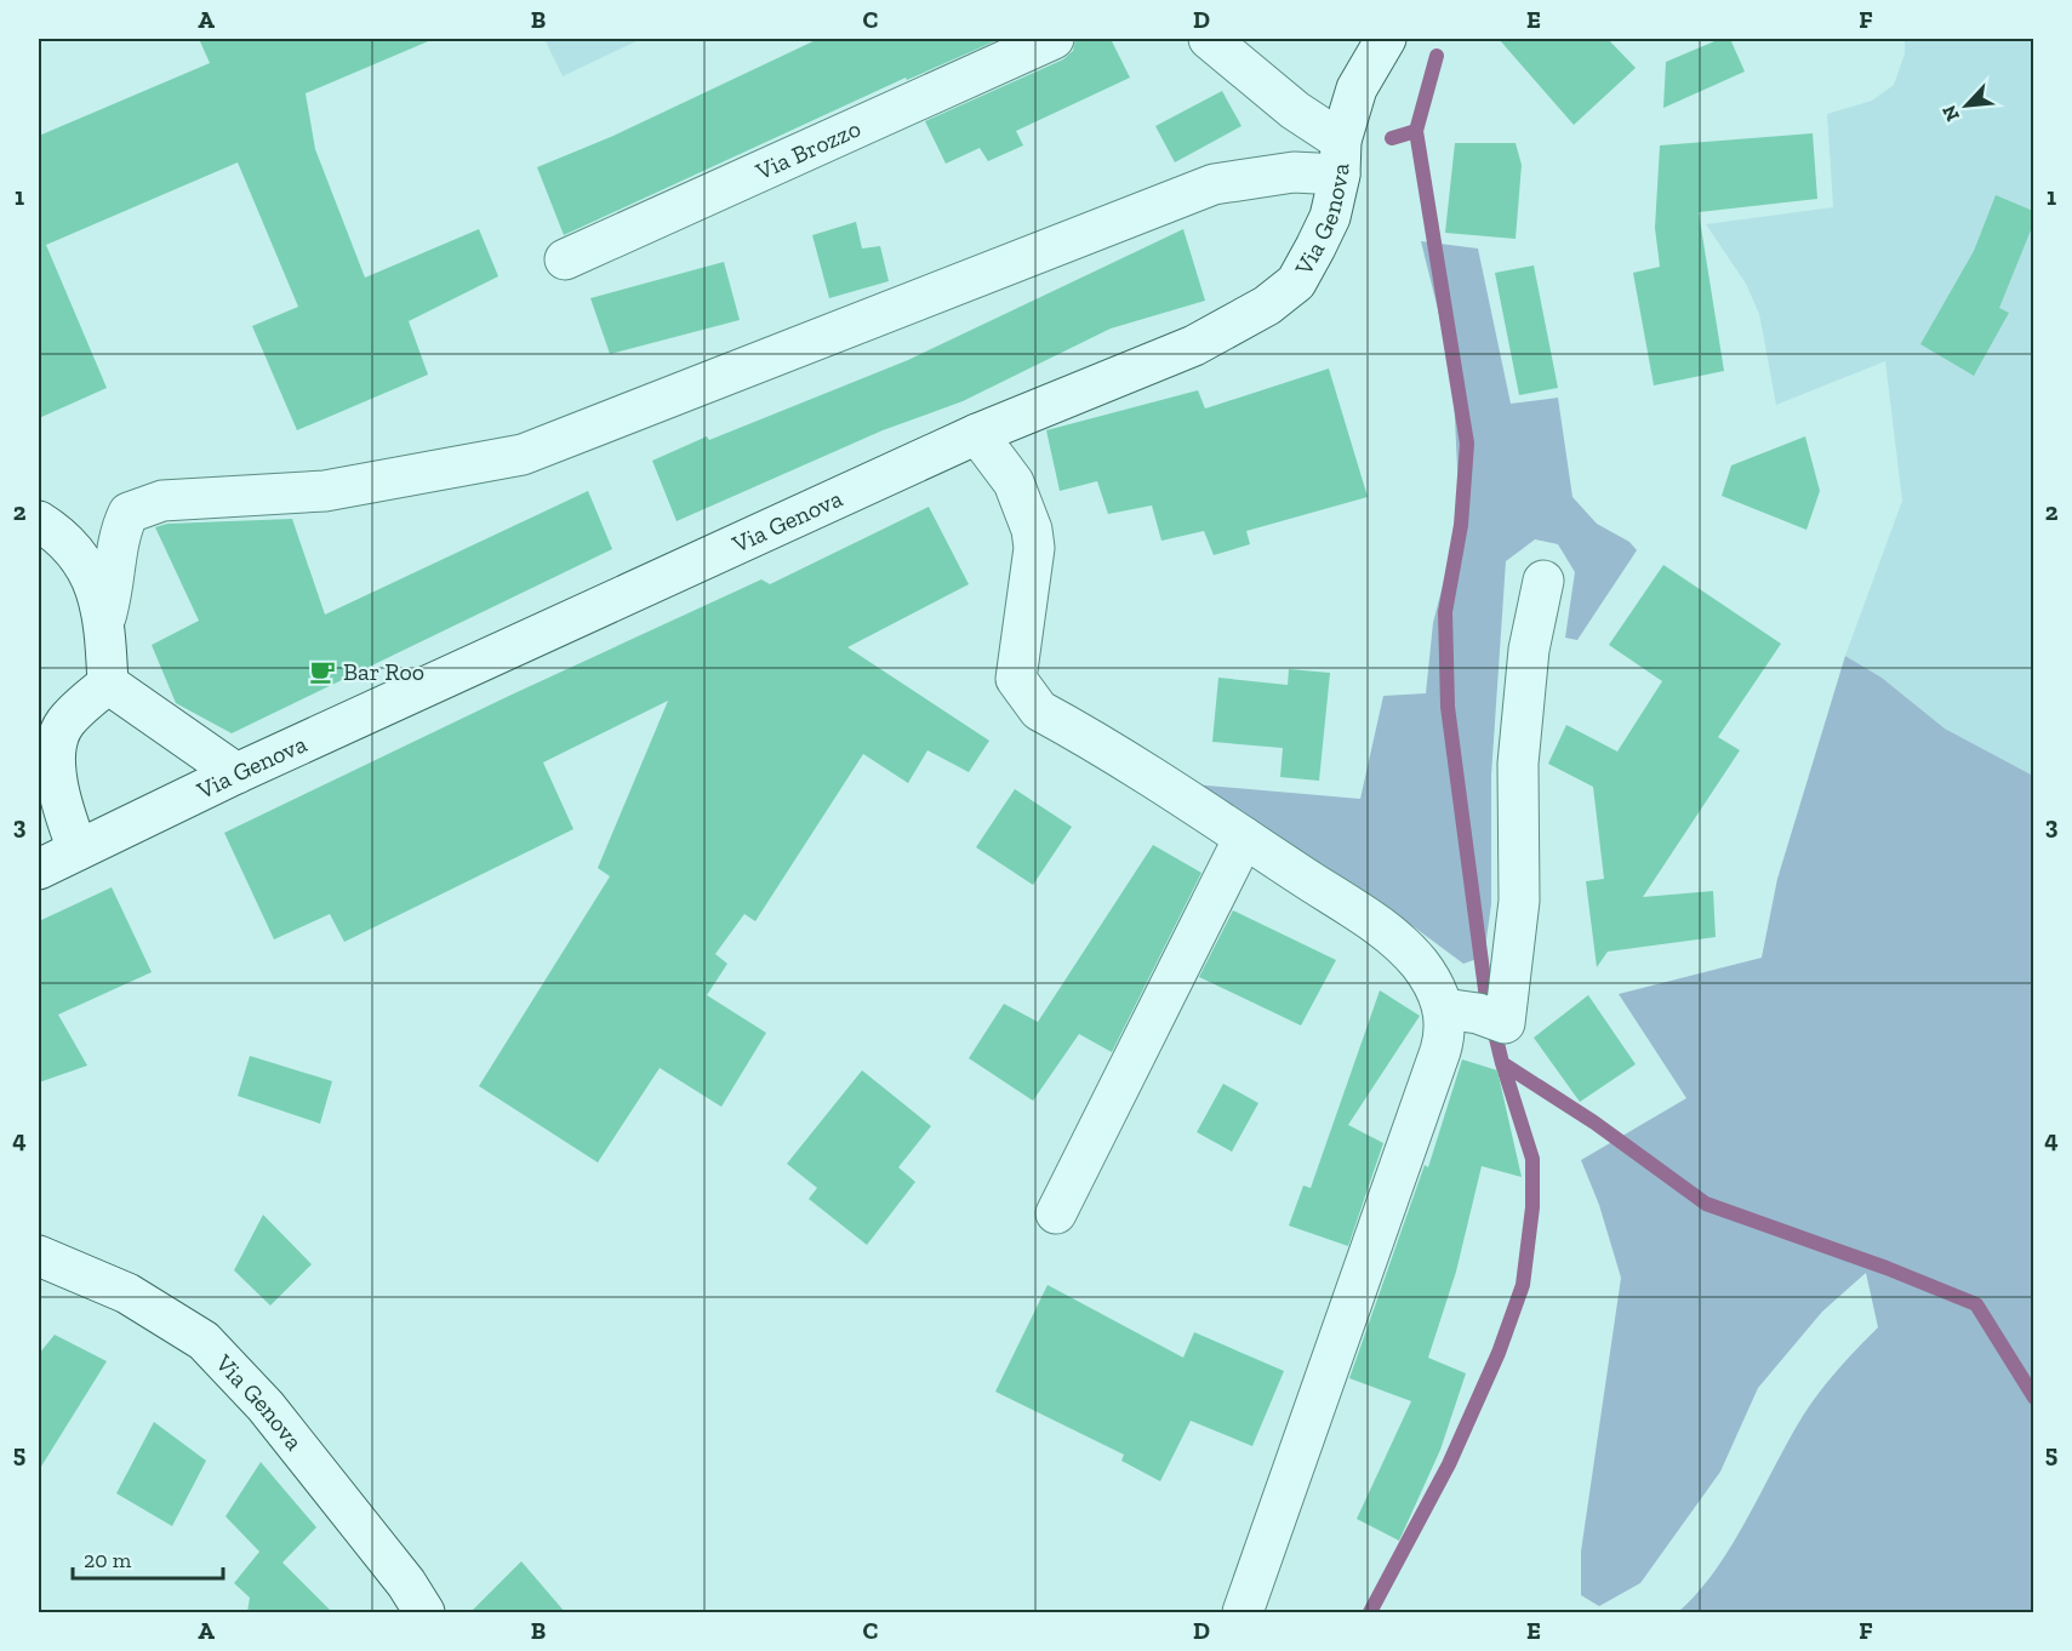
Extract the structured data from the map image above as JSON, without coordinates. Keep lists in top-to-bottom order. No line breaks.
{"streets":{"street":["Via Brozzo","Via Genova"]},"places":{"cafe":["Bar Roo"]},"scale_bar":"20 m","north":"bottom left","grid":{"columns":["A","B","C","D","E","F"],"rows":["1","2","3","4","5"]}}
